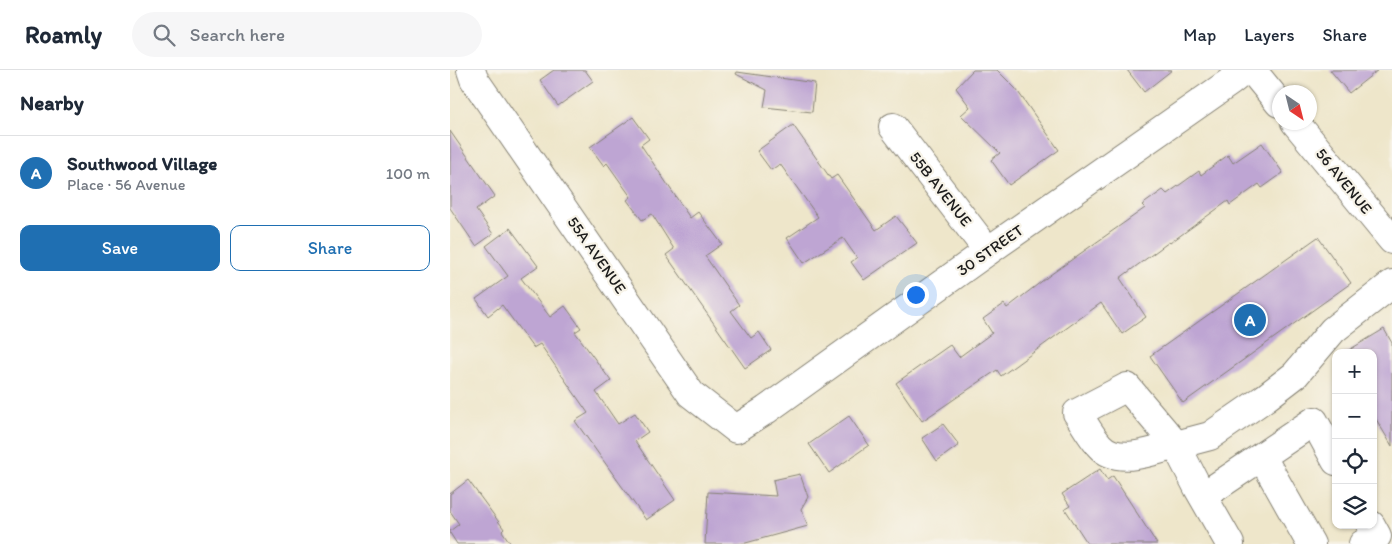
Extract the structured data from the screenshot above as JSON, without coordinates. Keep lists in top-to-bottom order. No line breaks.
{"streets":{"street":["56 AVENUE","55B AVENUE","30 STREET","55A AVENUE"]},"crossings":[["55B AVENUE","30 STREET"],["30 STREET","55A AVENUE"]],"north":"bottom right","page":{"header":"Roamly","search":"Search here","nav":["Map","Layers","Share"],"heading":"Nearby","list":[{"mark":"A","name":"Southwood Village","note":"Place · 56 Avenue","value":"100 m"}],"buttons":["Save","Share"],"pins":"A","map_buttons":["+","−"]}}
